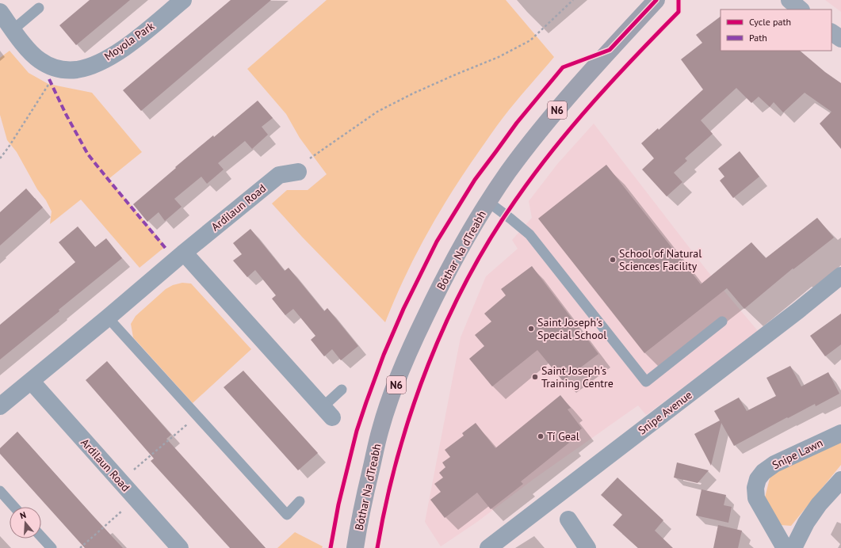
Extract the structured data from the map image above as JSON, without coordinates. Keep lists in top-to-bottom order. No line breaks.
{"streets":{"highway":["N6","Bóthar Na dTreabh"],"street":["Moyola Park","Ardilaun Road","Snipe Avenue","Snipe Lawn"]},"places":["School of Natural Sciences Facility","Saint Joseph's Special School","Saint Joseph's Training Centre","Tí Geal"],"legend":["Cycle path","Path"],"north":"top"}
